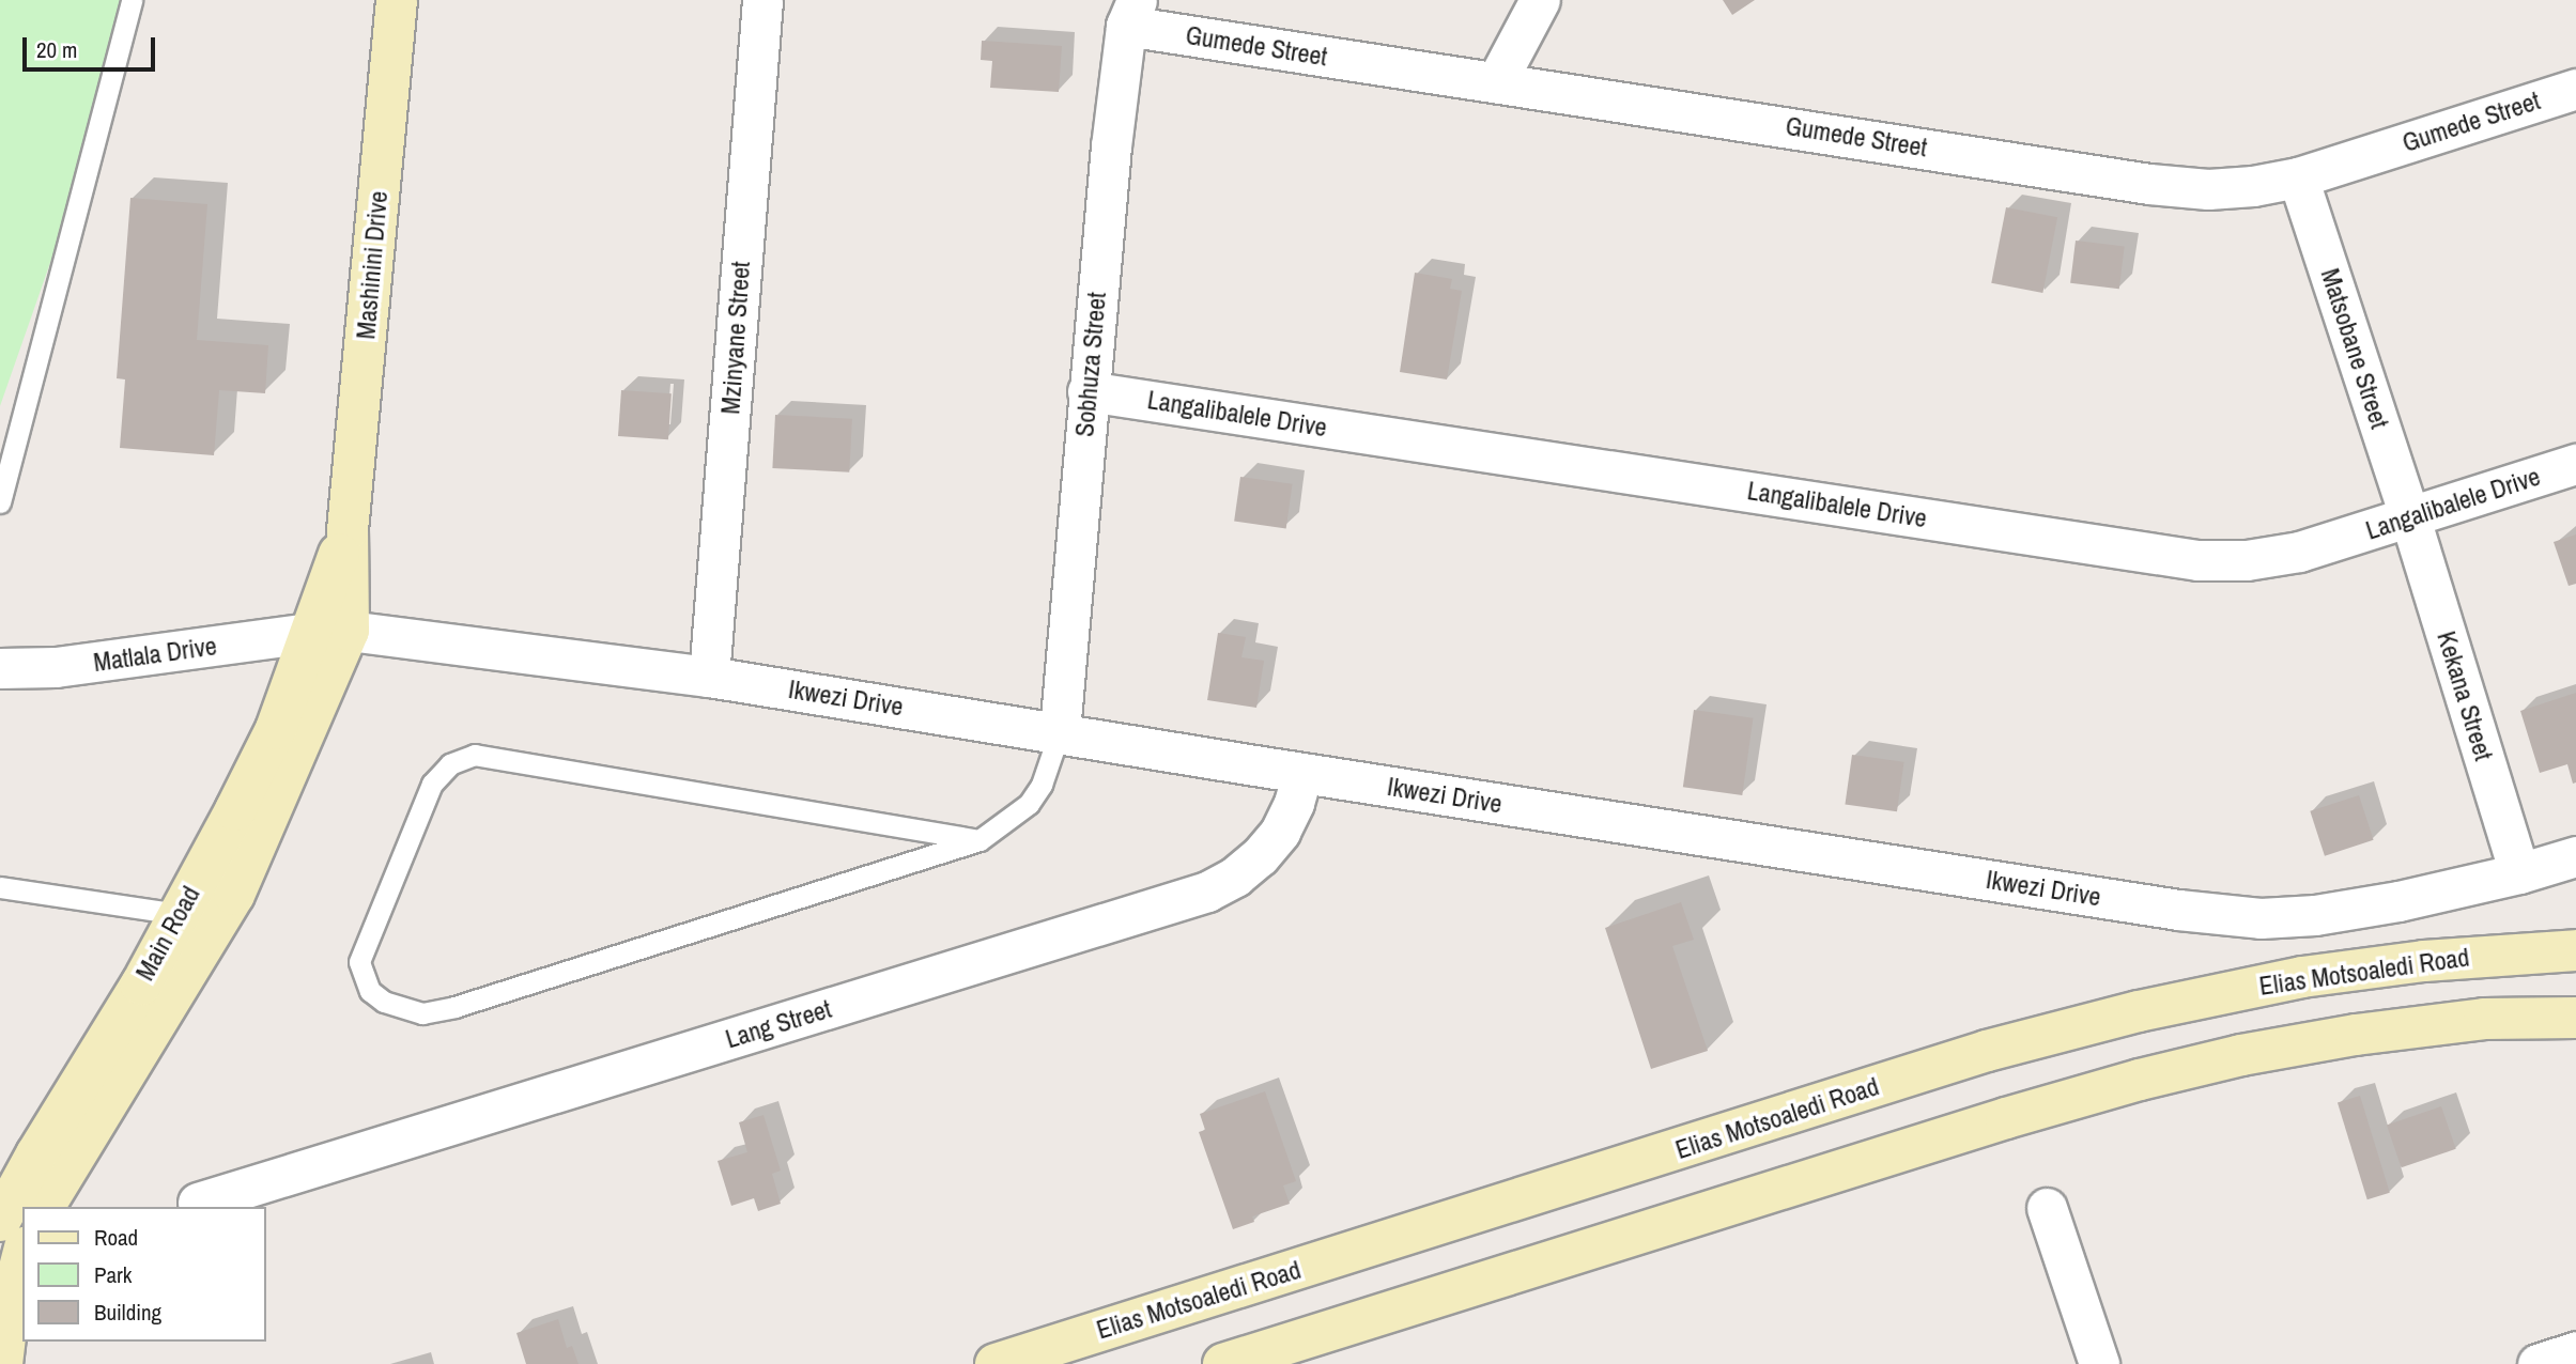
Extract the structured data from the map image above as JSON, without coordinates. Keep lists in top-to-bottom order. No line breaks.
{"streets":{"main road":["Mashinini Drive","Main Road","Elias Motsoaledi Road"],"street":["Gumede Street","Mzinyane Street","Matsobane Street","Sobhuza Street","Langalibalele Drive","Matlala Drive","Kekana Street","Ikwezi Drive","Lang Street"]},"crossings":[["Gumede Street","Matsobane Street"],["Gumede Street","Sobhuza Street"],["Mashinini Drive","Matlala Drive"],["Mashinini Drive","Ikwezi Drive"],["Mashinini Drive","Main Road"],["Mzinyane Street","Ikwezi Drive"],["Matsobane Street","Langalibalele Drive"],["Matsobane Street","Kekana Street"],["Sobhuza Street","Langalibalele Drive"],["Sobhuza Street","Ikwezi Drive"],["Langalibalele Drive","Kekana Street"],["Matlala Drive","Ikwezi Drive"],["Matlala Drive","Main Road"],["Kekana Street","Ikwezi Drive"],["Ikwezi Drive","Main Road"],["Ikwezi Drive","Lang Street"]],"legend":["Road","Park","Building"],"scale_bar":"20 m"}
